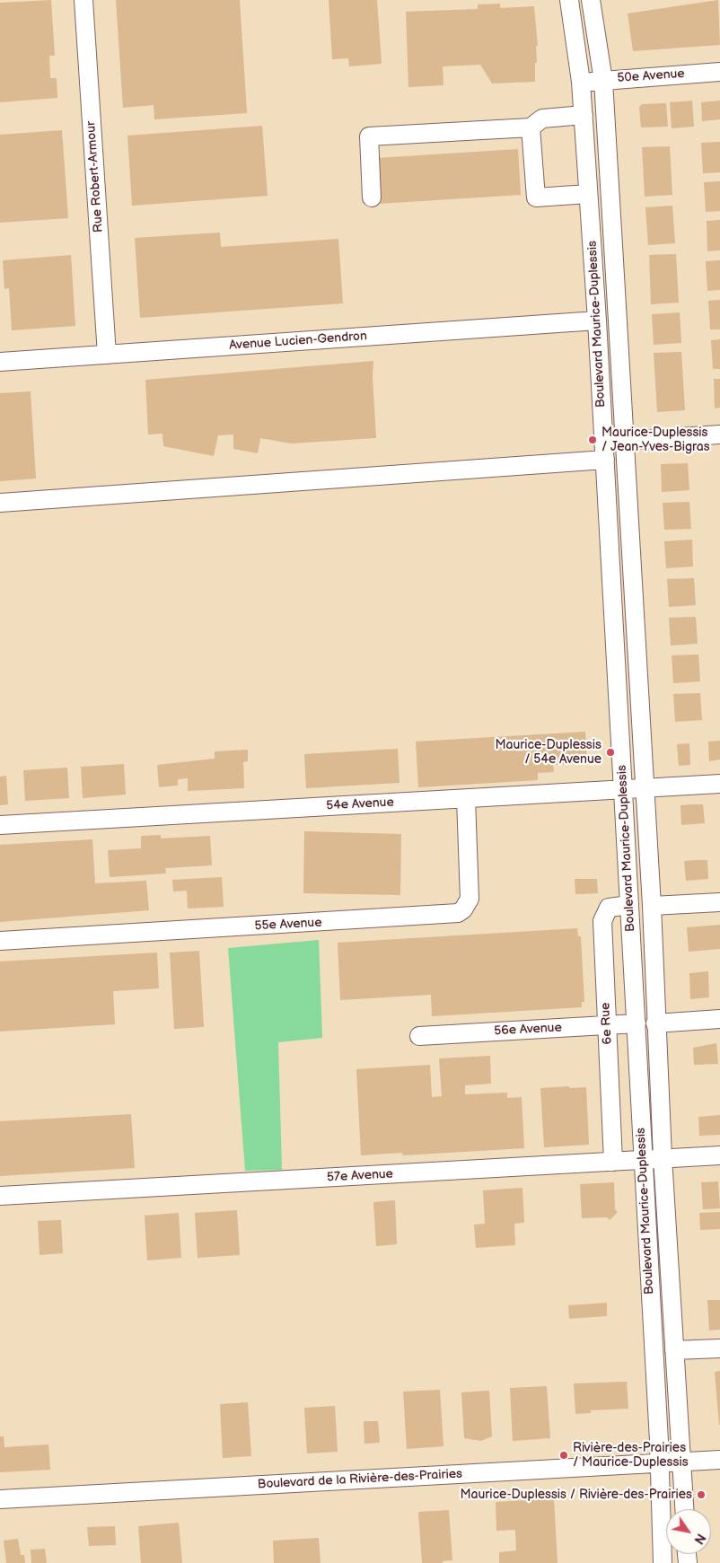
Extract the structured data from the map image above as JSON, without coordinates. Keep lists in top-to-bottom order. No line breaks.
{"streets":{"street":["50e Avenue","Rue Robert-Armour","Boulevard Maurice-Duplessis","Avenue Lucien-Gendron","54e Avenue","55e Avenue","6e Rue","56e Avenue","57e Avenue","Boulevard de la Rivière-des-Prairies"]},"crossings":[["50e Avenue","Boulevard Maurice-Duplessis"],["Rue Robert-Armour","Avenue Lucien-Gendron"],["Boulevard Maurice-Duplessis","Avenue Lucien-Gendron"],["Boulevard Maurice-Duplessis","54e Avenue"],["Boulevard Maurice-Duplessis","6e Rue"],["Boulevard Maurice-Duplessis","56e Avenue"],["Boulevard Maurice-Duplessis","57e Avenue"],["Boulevard Maurice-Duplessis","Boulevard de la Rivière-des-Prairies"],["54e Avenue","55e Avenue"],["6e Rue","56e Avenue"],["6e Rue","57e Avenue"]],"places":["Maurice-Duplessis / Jean-Yves-Bigras","Maurice-Duplessis / 54e Avenue","Rivière-des-Prairies / Maurice-Duplessis","Maurice-Duplessis / Rivière-des-Prairies"],"north":"bottom right"}
